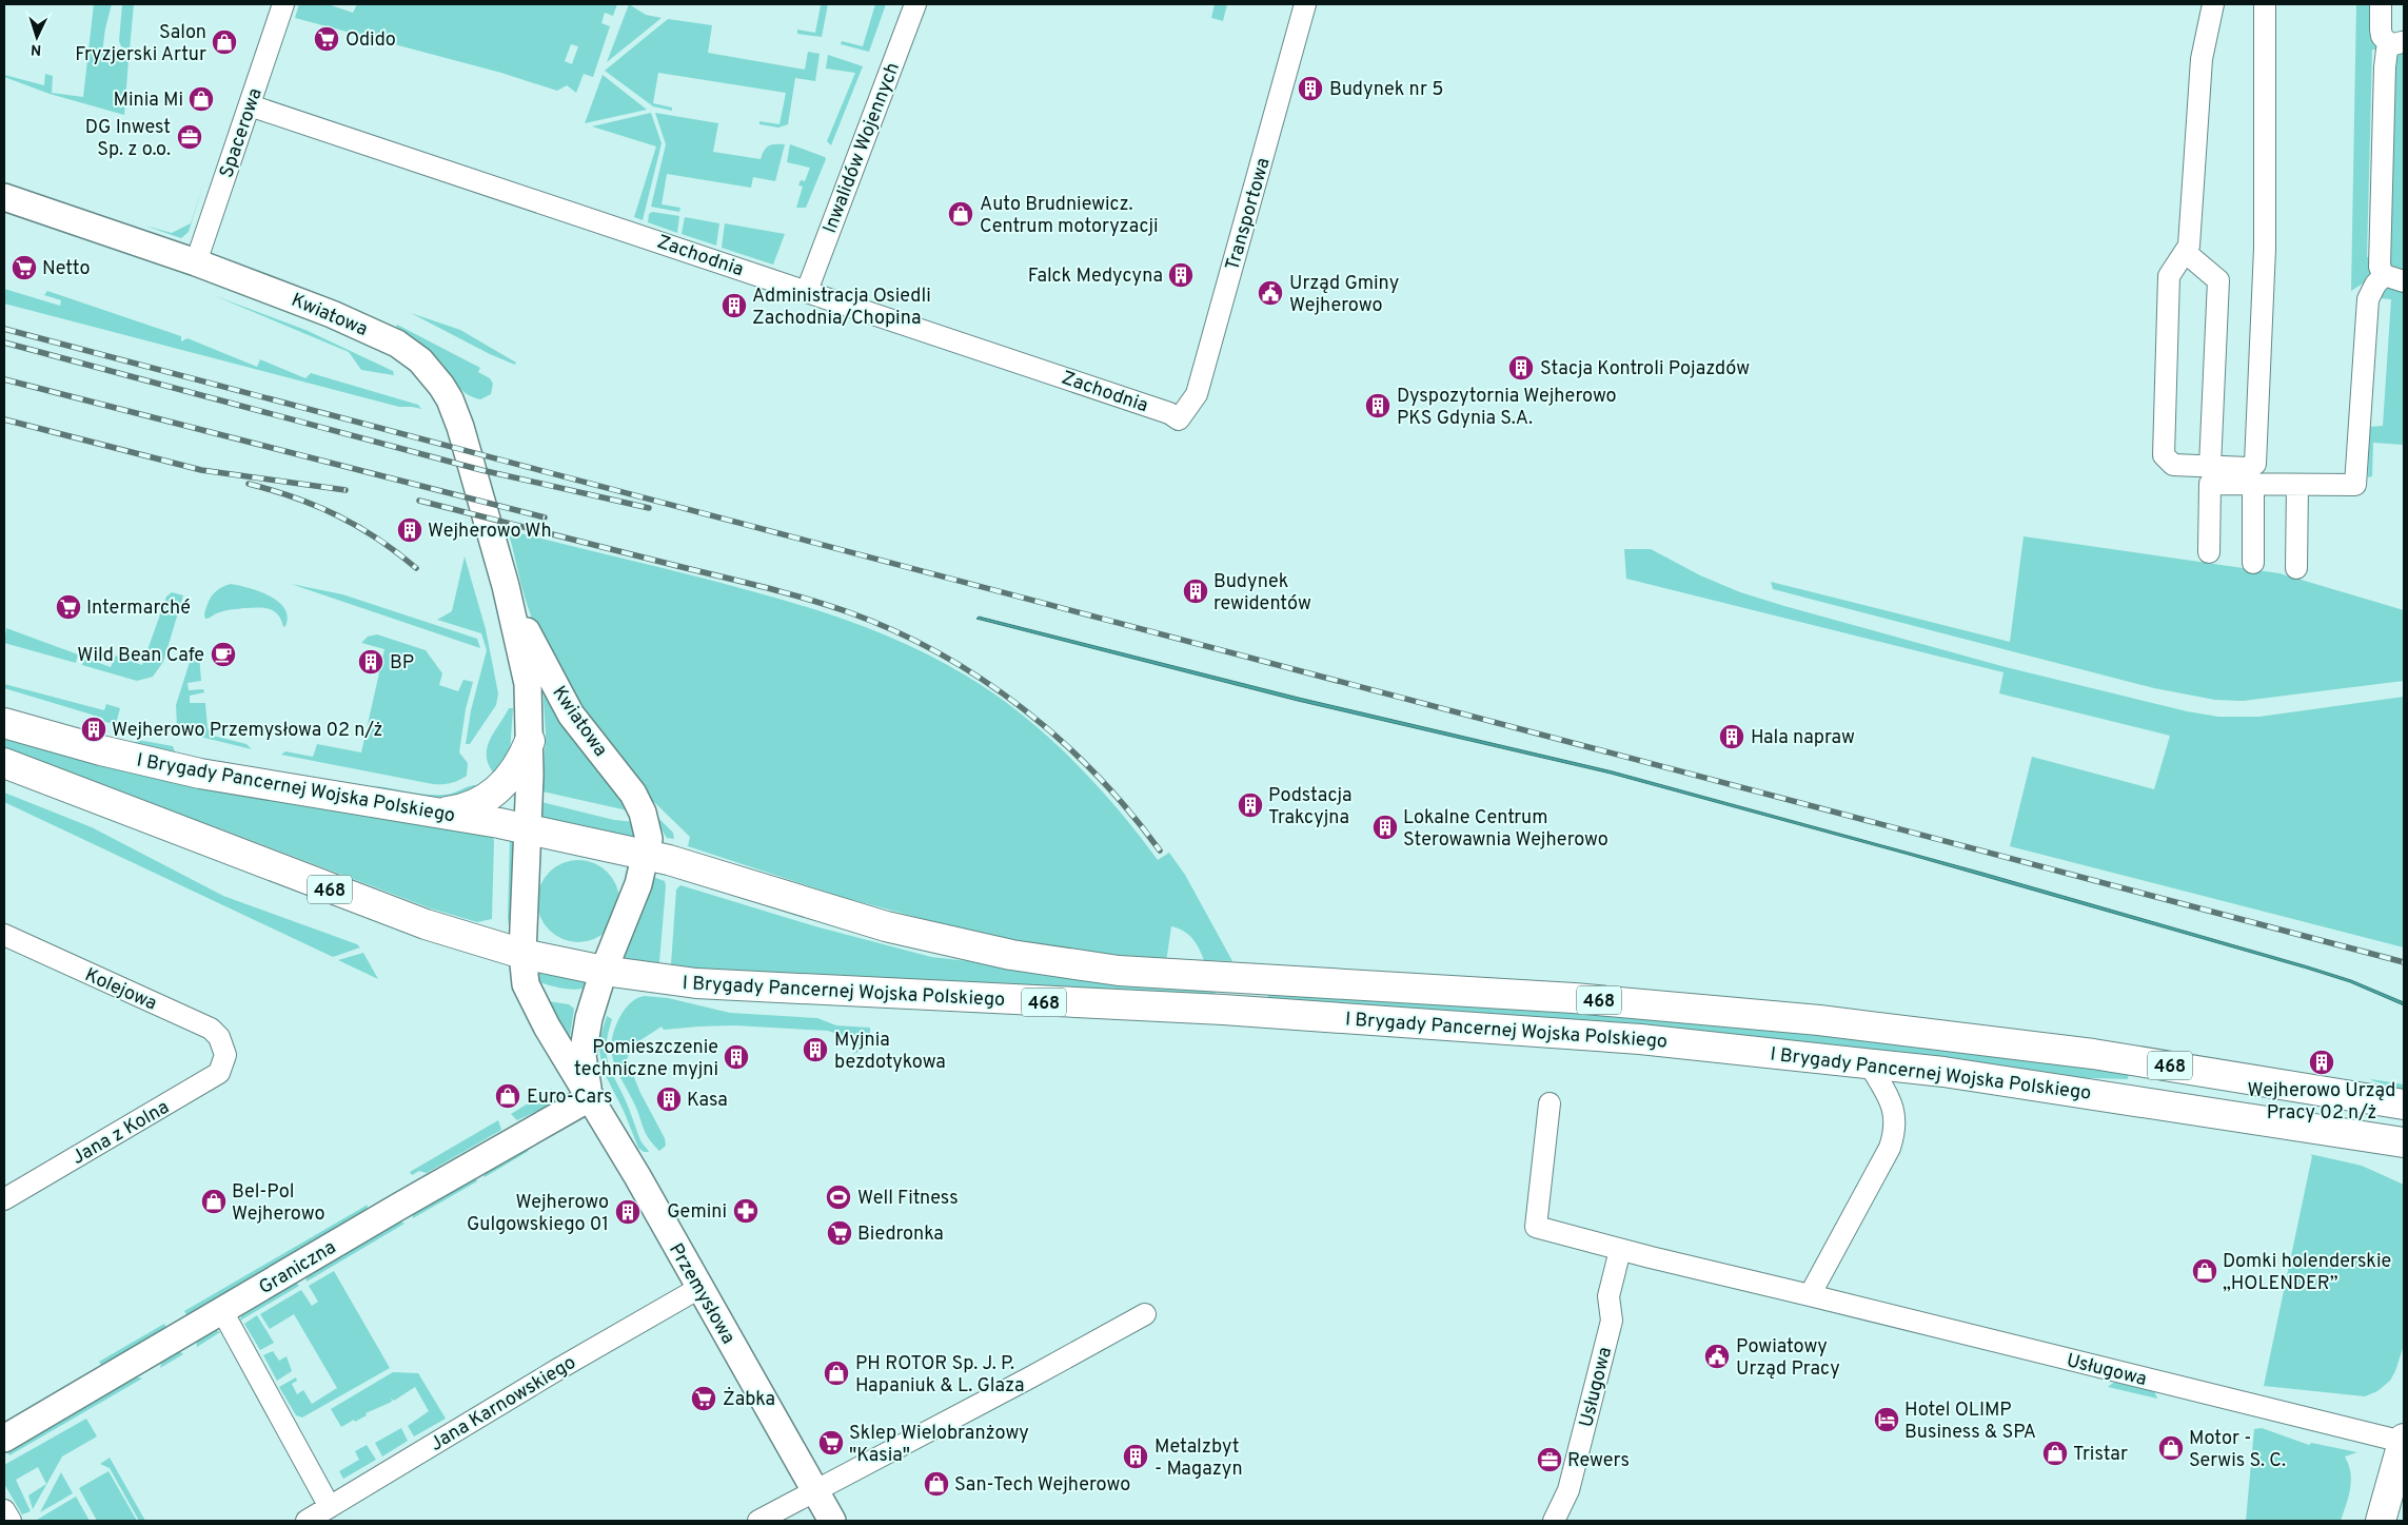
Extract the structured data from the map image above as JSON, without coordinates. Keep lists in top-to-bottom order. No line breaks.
{"streets":{"main road":["I Brygady Pancernej Wojska Polskiego","468"],"street":["Spacerowa","Inwalidów Wojennych","Transportowa","Zachodnia","Kwiatowa","Kolejowa","Jana z Kolna","Graniczna","Przemysłowa","Usługowa","Jana Karnowskiego"]},"crossings":[["Spacerowa","Zachodnia"],["Spacerowa","Kwiatowa"],["Inwalidów Wojennych","Zachodnia"],["Transportowa","Zachodnia"],["Kwiatowa","I Brygady Pancernej Wojska Polskiego"],["Kwiatowa","468"],["Kwiatowa","Przemysłowa"],["I Brygady Pancernej Wojska Polskiego","468"],["I Brygady Pancernej Wojska Polskiego","Przemysłowa"],["468","Przemysłowa"],["Kolejowa","Jana z Kolna"],["Graniczna","Przemysłowa"],["Przemysłowa","Jana Karnowskiego"]],"places":{"supermarket":["Odido","Netto","Intermarché","Biedronka","Żabka","Sklep Wielobranżowy \"Kasia\""],"shop":["Salon Fryzjerski Artur","Minia Mi","Auto Brudniewicz. Centrum motoryzacji","Euro-Cars","Bel-Pol Wejherowo","Domki holenderskie „HOLENDER”","PH ROTOR Sp. J. P. Hapaniuk & L. Glaza","Motor - Serwis S. C.","Tristar","San-Tech Wejherowo"],"building":["Budynek nr 5","Falck Medycyna","Administracja Osiedli Zachodnia/Chopina","Stacja Kontroli Pojazdów","Dyspozytornia Wejherowo PKS Gdynia S.A.","Wejherowo Wh","Budynek rewidentów","BP","Wejherowo Przemysłowa 02 n/ż","Hala napraw","Podstacja Trakcyjna","Lokalne Centrum Sterowawnia Wejherowo","Myjnia bezdotykowa","Pomieszczenie techniczne myjni","Wejherowo Urząd Pracy 02 n/ż","Kasa","Wejherowo Gulgowskiego 01","Metalzbyt - Magazyn"],"office":["DG Inwest Sp. z o.o.","Rewers"],"public building":["Urząd Gminy Wejherowo","Powiatowy Urząd Pracy"],"cafe":["Wild Bean Cafe"],"sports":["Well Fitness"],"pharmacy":["Gemini"],"hotel":["Hotel OLIMP Business & SPA"]},"north":"bottom"}
